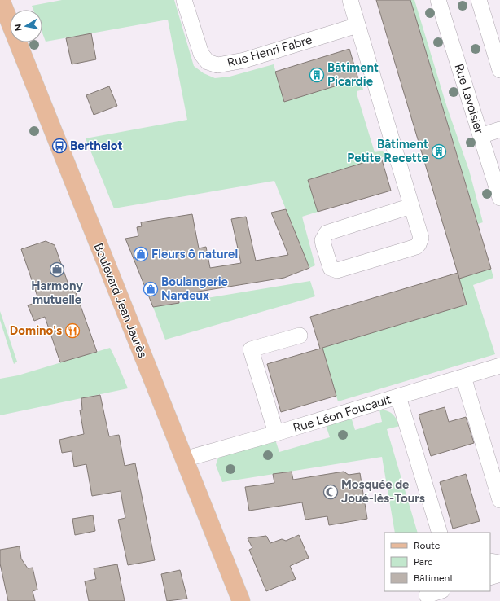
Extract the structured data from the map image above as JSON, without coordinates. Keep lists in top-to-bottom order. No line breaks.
{"streets":{"main road":["Boulevard Jean Jaurès"],"street":["Rue Henri Fabre","Rue Lavoisier","Rue Léon Foucault"]},"crossings":[["Boulevard Jean Jaurès","Rue Léon Foucault"]],"places":{"building":["Bâtiment Picardie","Bâtiment Petite Recette"],"bus stop":["Berthelot"],"shop":["Fleurs ô naturel","Boulangerie Nardeux"],"office":["Harmony mutuelle"],"restaurant":["Domino's"],"mosque":["Mosquée de Joué-lès-Tours"]},"legend":["Route","Parc","Bâtiment"],"north":"left"}
